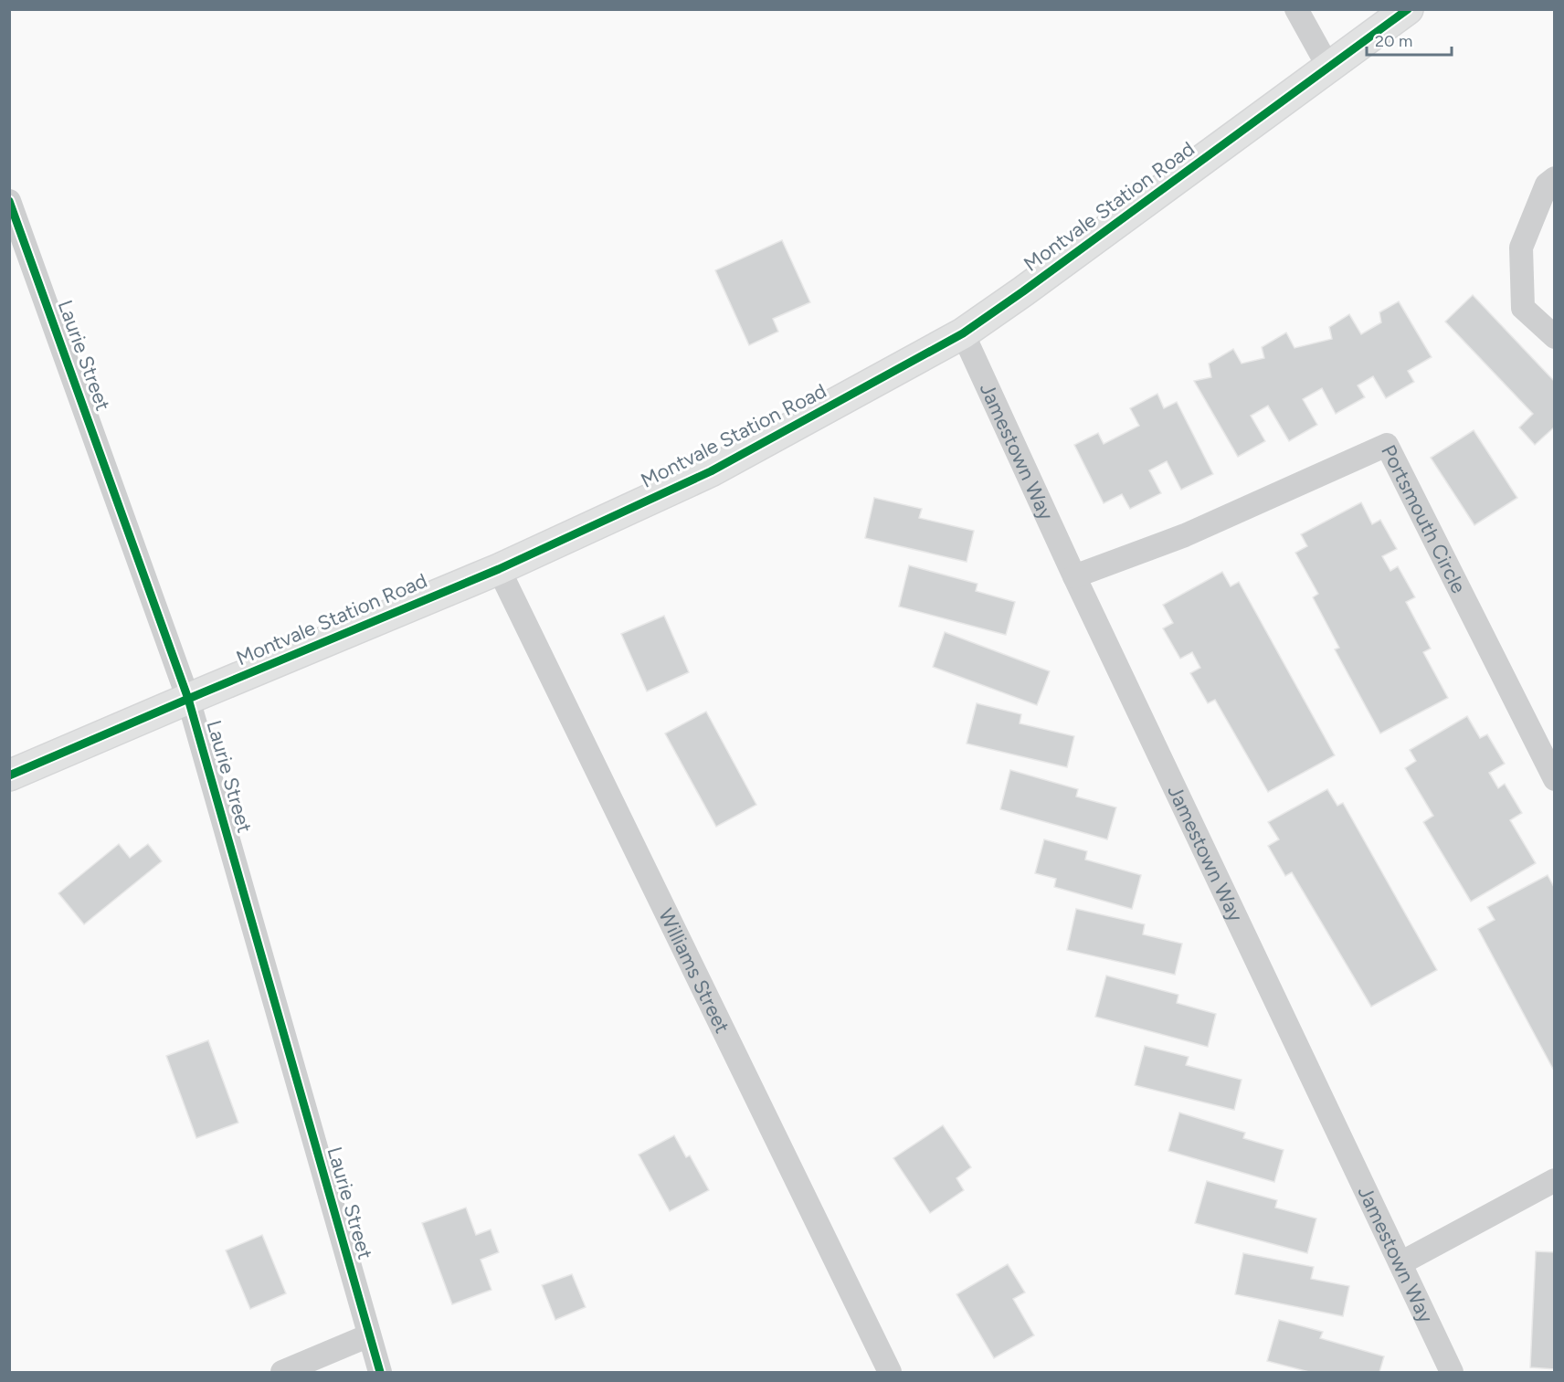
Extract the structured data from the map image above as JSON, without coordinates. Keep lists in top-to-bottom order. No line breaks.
{"streets":{"street":["Montvale Station Road","Laurie Street","Jamestown Way","Portsmouth Circle","Williams Street"]},"crossings":[["Montvale Station Road","Laurie Street"],["Montvale Station Road","Jamestown Way"],["Montvale Station Road","Williams Street"],["Jamestown Way","Portsmouth Circle"]],"scale_bar":"20 m"}
